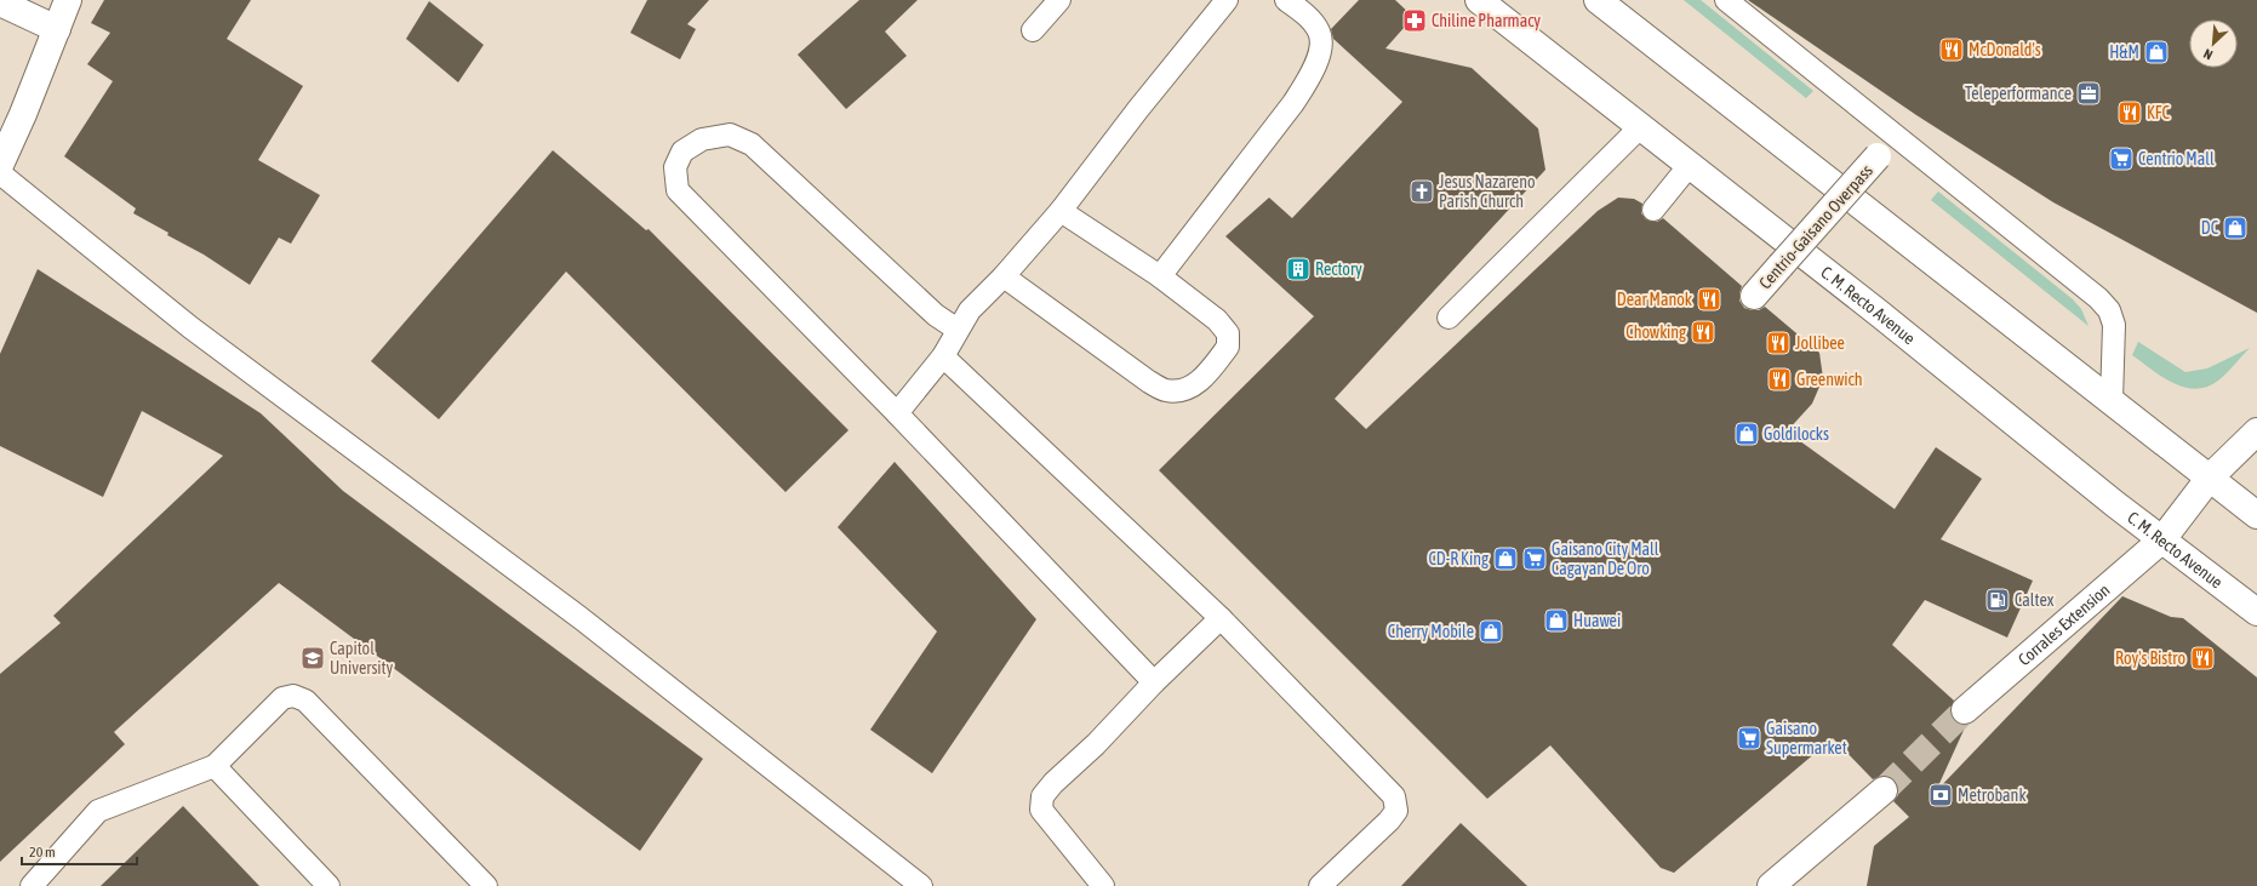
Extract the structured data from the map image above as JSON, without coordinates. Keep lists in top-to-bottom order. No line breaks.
{"streets":{"main road":["Centrio-Gaisano Overpass","C. M. Recto Avenue","Corrales Extension"]},"crossings":[["C. M. Recto Avenue","Corrales Extension"]],"places":{"pharmacy":["Chiline Pharmacy"],"restaurant":["McDonald's","KFC","Dear Manok","Chowking","Jollibee","Greenwich","Roy's Bistro"],"shop":["H&M","DC","Goldilocks","CD-R King","Huawei","Cherry Mobile"],"office":["Teleperformance"],"supermarket":["Centrio Mall","Gaisano City Mall Cagayan De Oro","Gaisano Supermarket"],"church":["Jesus Nazareno Parish Church"],"building":["Rectory"],"fuel station":["Caltex"],"school or university":["Capitol University"],"bank":["Metrobank"]},"scale_bar":"20 m","north":"bottom left"}
